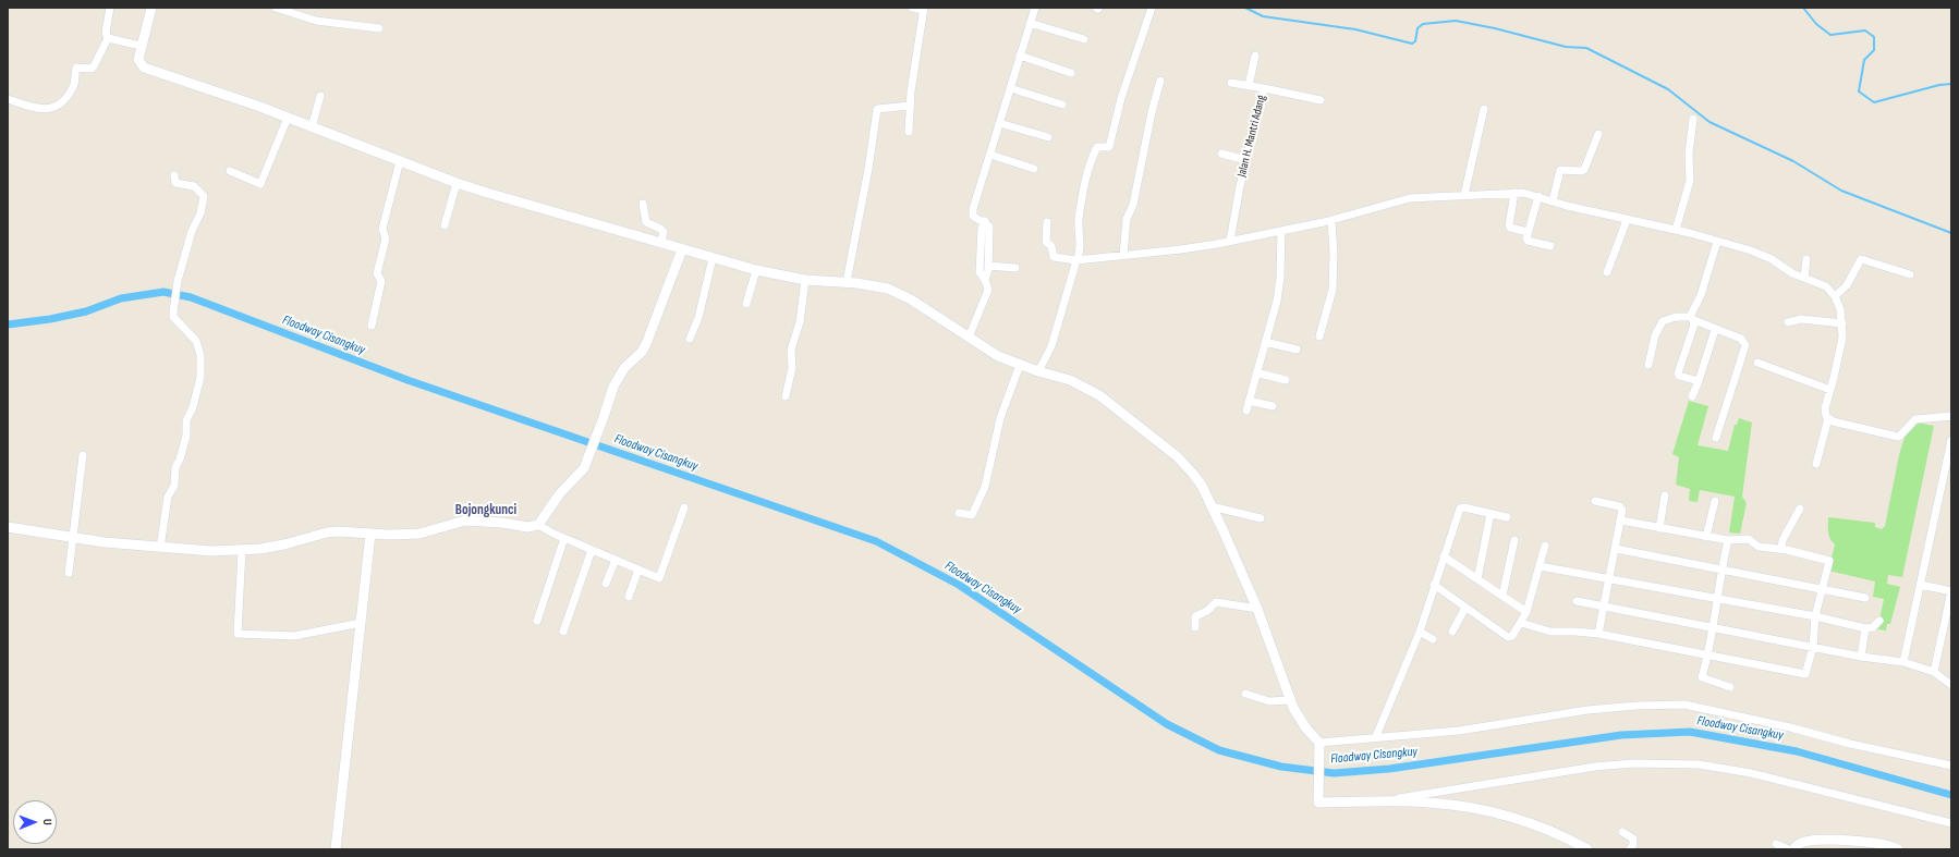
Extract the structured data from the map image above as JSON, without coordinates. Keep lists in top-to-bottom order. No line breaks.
{"streets":{"street":["Jalan H. Mantri Adang"]},"districts":["Bojongkunci"],"water":["Floodway Cisangkuy"],"north":"right"}
